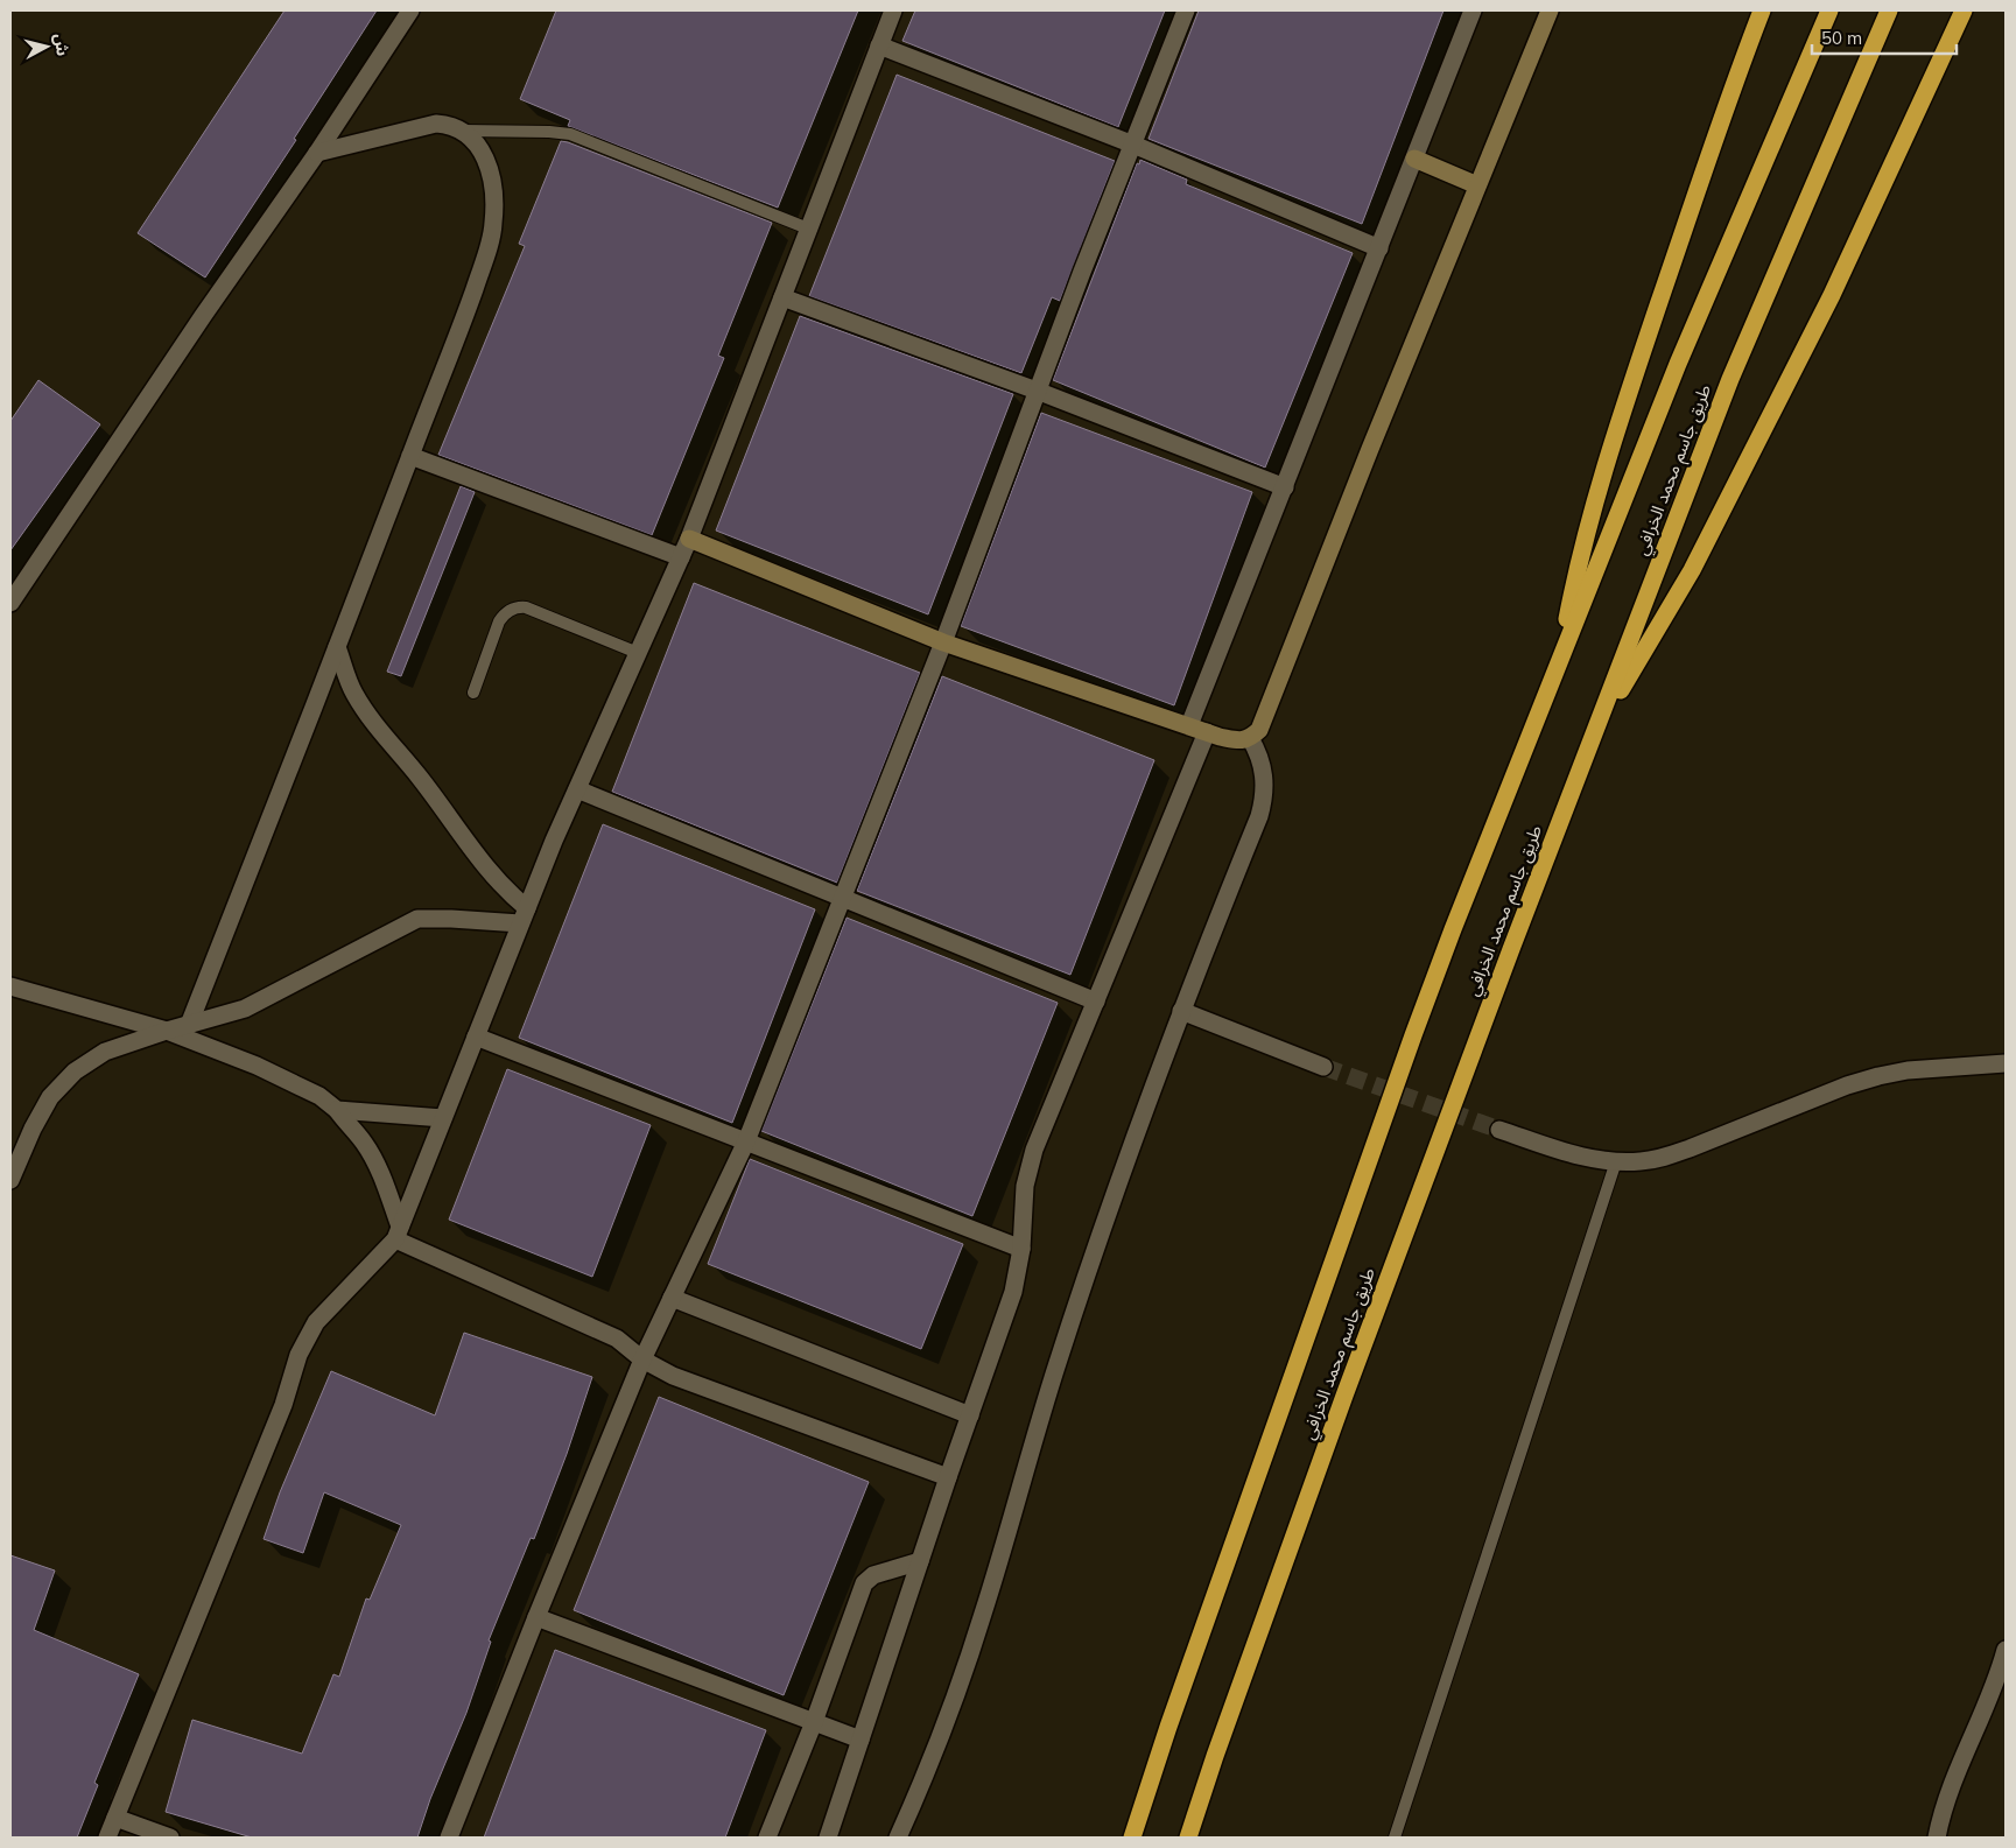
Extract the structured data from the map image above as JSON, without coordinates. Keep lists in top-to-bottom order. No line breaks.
{"streets":{"highway":["طريق جاسم محمد الخرافي"]},"scale_bar":"50 m","north":"right"}
